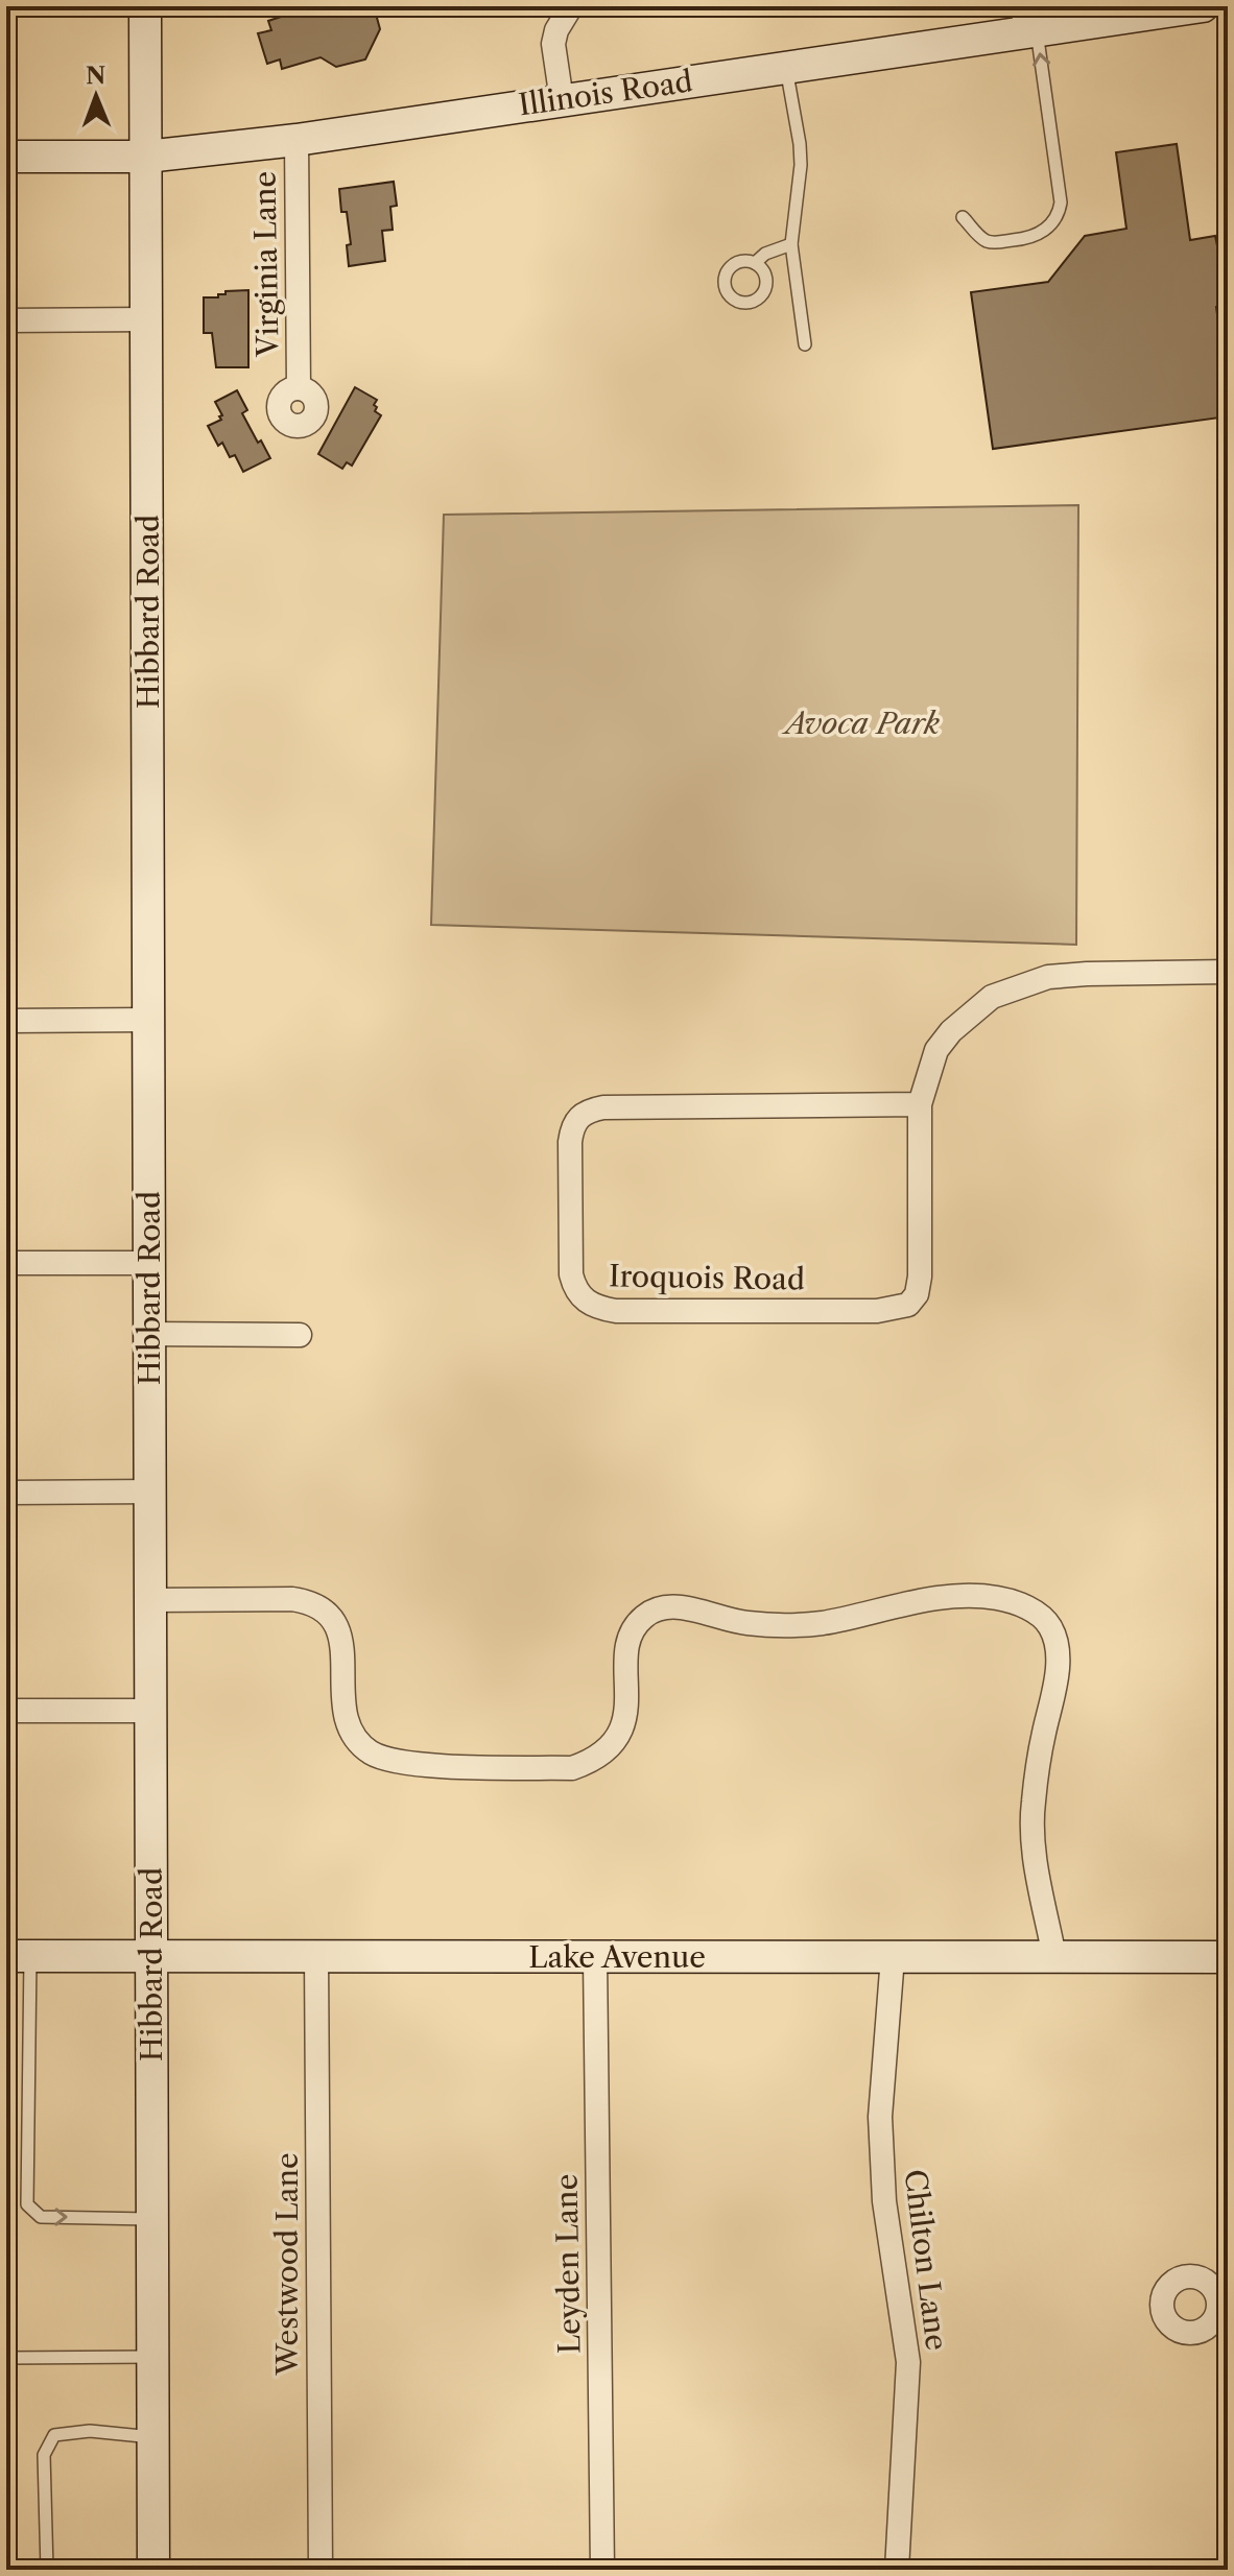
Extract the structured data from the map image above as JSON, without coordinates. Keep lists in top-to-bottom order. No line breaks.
{"streets":{"street":["Illinois Road","Virginia Lane","Hibbard Road","Iroquois Road","Lake Avenue","Chilton Lane","Westwood Lane","Leyden Lane"]},"crossings":[["Illinois Road","Virginia Lane"],["Illinois Road","Hibbard Road"],["Hibbard Road","Lake Avenue"],["Lake Avenue","Chilton Lane"],["Lake Avenue","Westwood Lane"],["Lake Avenue","Leyden Lane"]],"parks":["Avoca Park"],"north":"top"}
